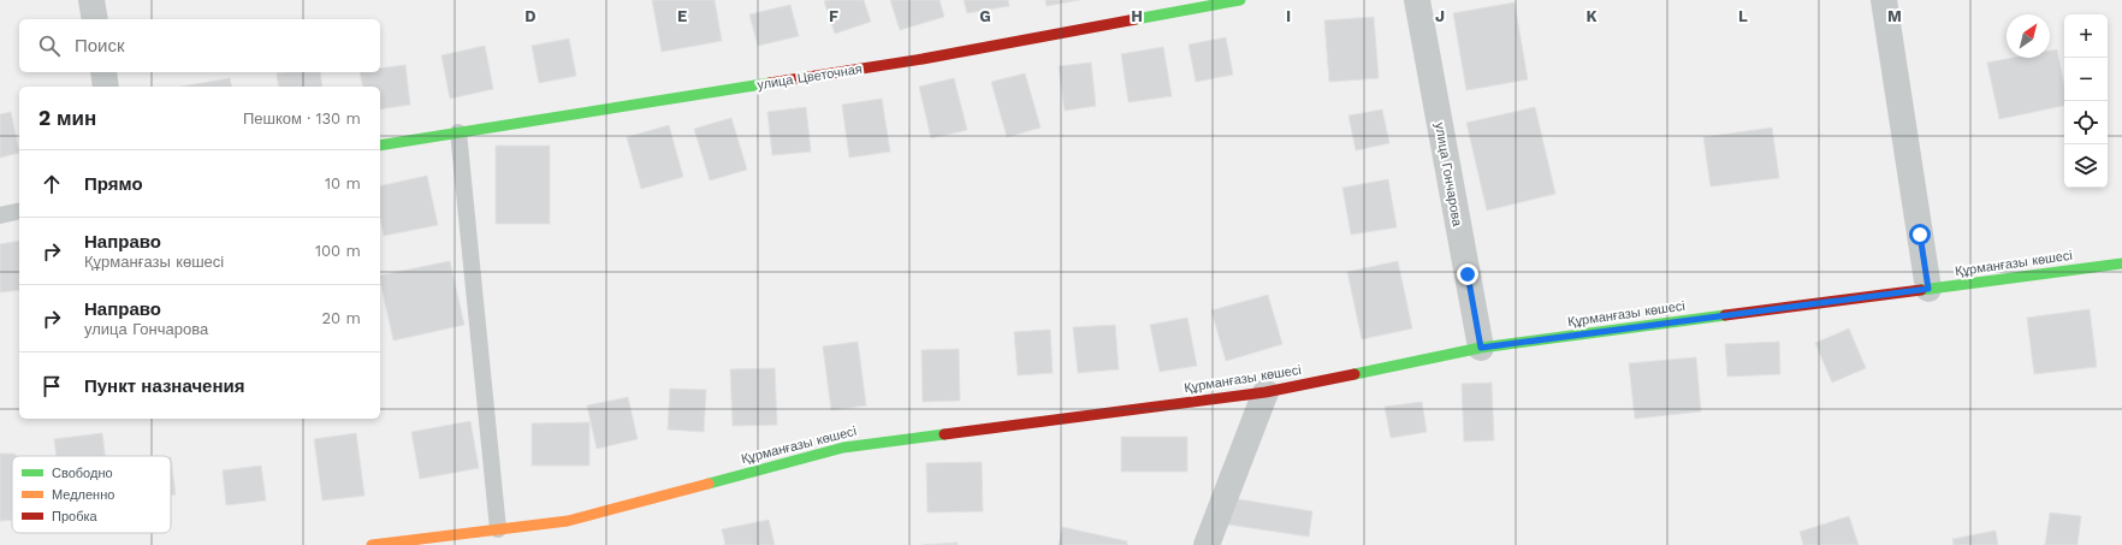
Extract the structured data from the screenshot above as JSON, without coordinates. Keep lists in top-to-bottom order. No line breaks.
{"streets":{"street":["улица Цветочная","улица Гончарова","Құрманғазы көшесі"]},"crossings":[["улица Гончарова","Құрманғазы көшесі"]],"legend":["Свободно","Медленно","Пробка"],"north":"top right","page":{"map_buttons":["+","−"],"search":"Поиск","heading":["2 мин","Пешком · 130 m"],"list":[["Прямо","10 m"],["Направо","Құрманғазы көшесі","100 m"],["Направо","улица Гончарова","20 m"],"Пункт назначения"]},"grid":{"columns":["D","E","F","G","H","I","J","K","L","M"]}}
